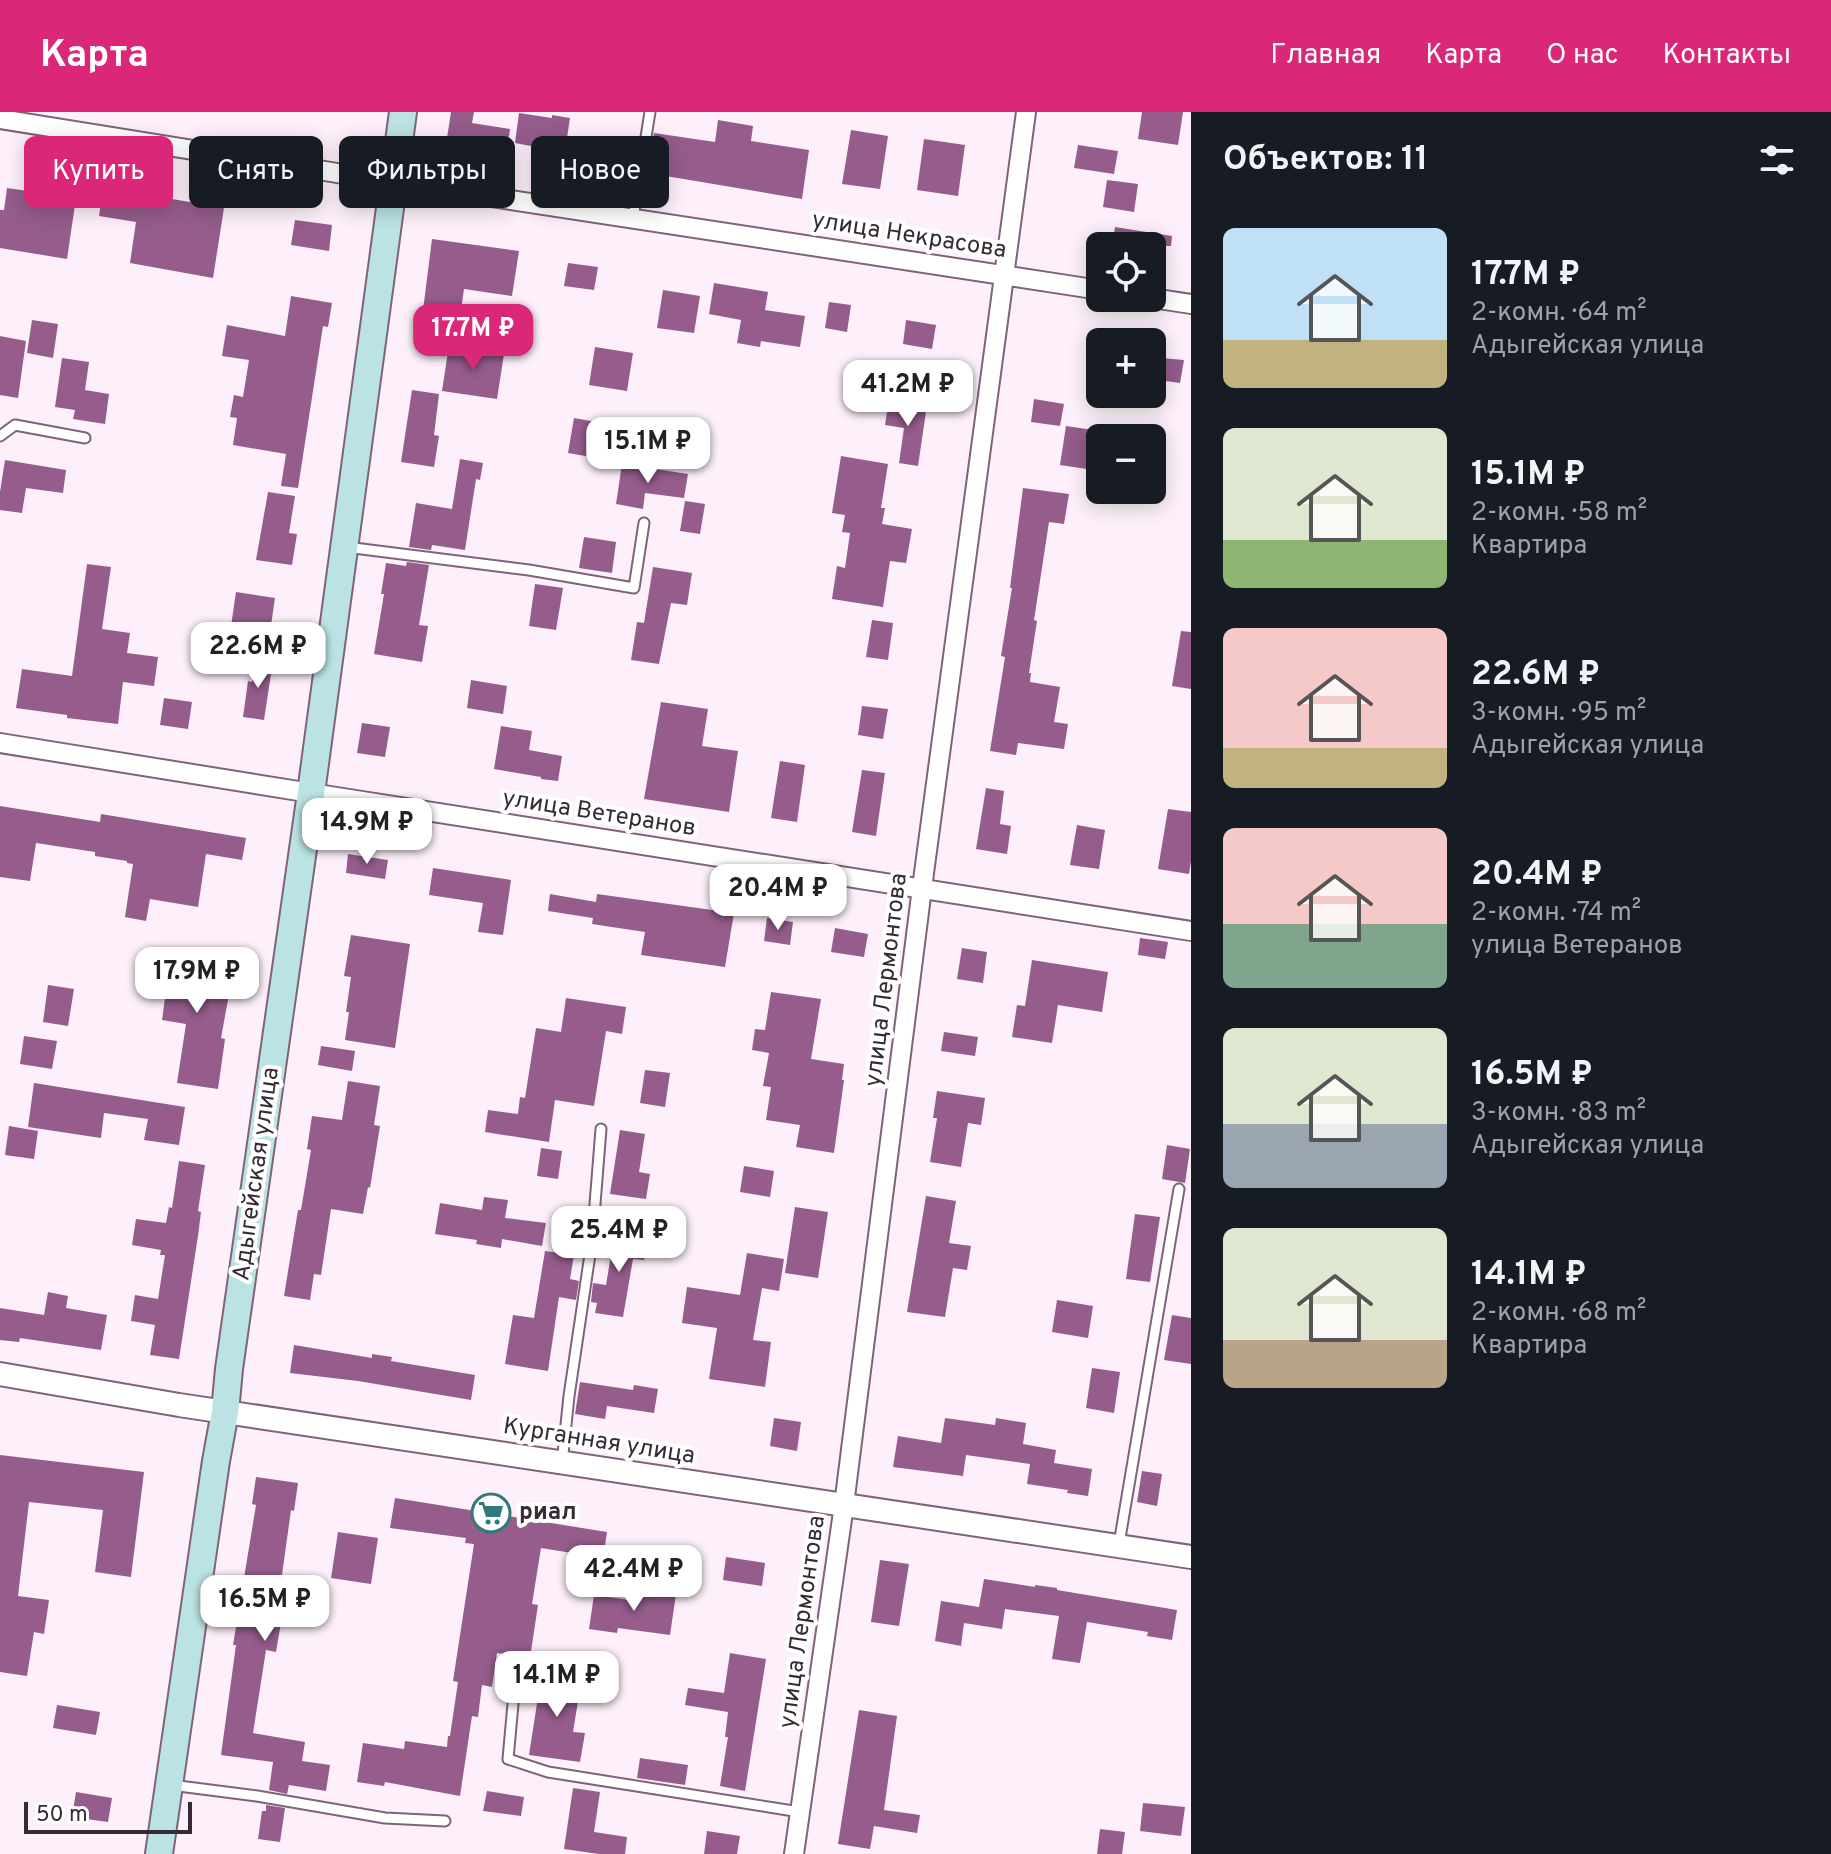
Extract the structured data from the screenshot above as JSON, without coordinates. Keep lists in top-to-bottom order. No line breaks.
{"streets":{"main road":["Адыгейская улица"],"street":["улица Некрасова","улица Ветеранов","улица Лермонтова","Курганная улица"]},"crossings":[["улица Некрасова","улица Лермонтова"],["улица Ветеранов","улица Лермонтова"],["улица Ветеранов","Адыгейская улица"],["улица Лермонтова","Курганная улица"],["Адыгейская улица","Курганная улица"]],"places":{"supermarket":["риал"]},"scale_bar":"50 m","page":{"header":"Карта","nav":["Главная","Карта","О нас","Контакты"],"heading":"Объектов: 11","chip":["Купить","Снять","Фильтры","Новое"],"list":[{"name":"17.7M ₽","note":"2-комн. · 64 m² · Адыгейская улица"},{"name":"15.1M ₽","note":"2-комн. · 58 m² · Квартира"},{"name":"22.6M ₽","note":"3-комн. · 95 m² · Адыгейская улица"},{"name":"20.4M ₽","note":"2-комн. · 74 m² · улица Ветеранов"},{"name":"16.5M ₽","note":"3-комн. · 83 m² · Адыгейская улица"},{"name":"14.1M ₽","note":"2-комн. · 68 m² · Квартира"}],"map_buttons":["+","−"],"price":["17.7M ₽","41.2M ₽","15.1M ₽","22.6M ₽","14.9M ₽","20.4M ₽","17.9M ₽","25.4M ₽","42.4M ₽","16.5M ₽","14.1M ₽"],"scale":"50 m"}}
